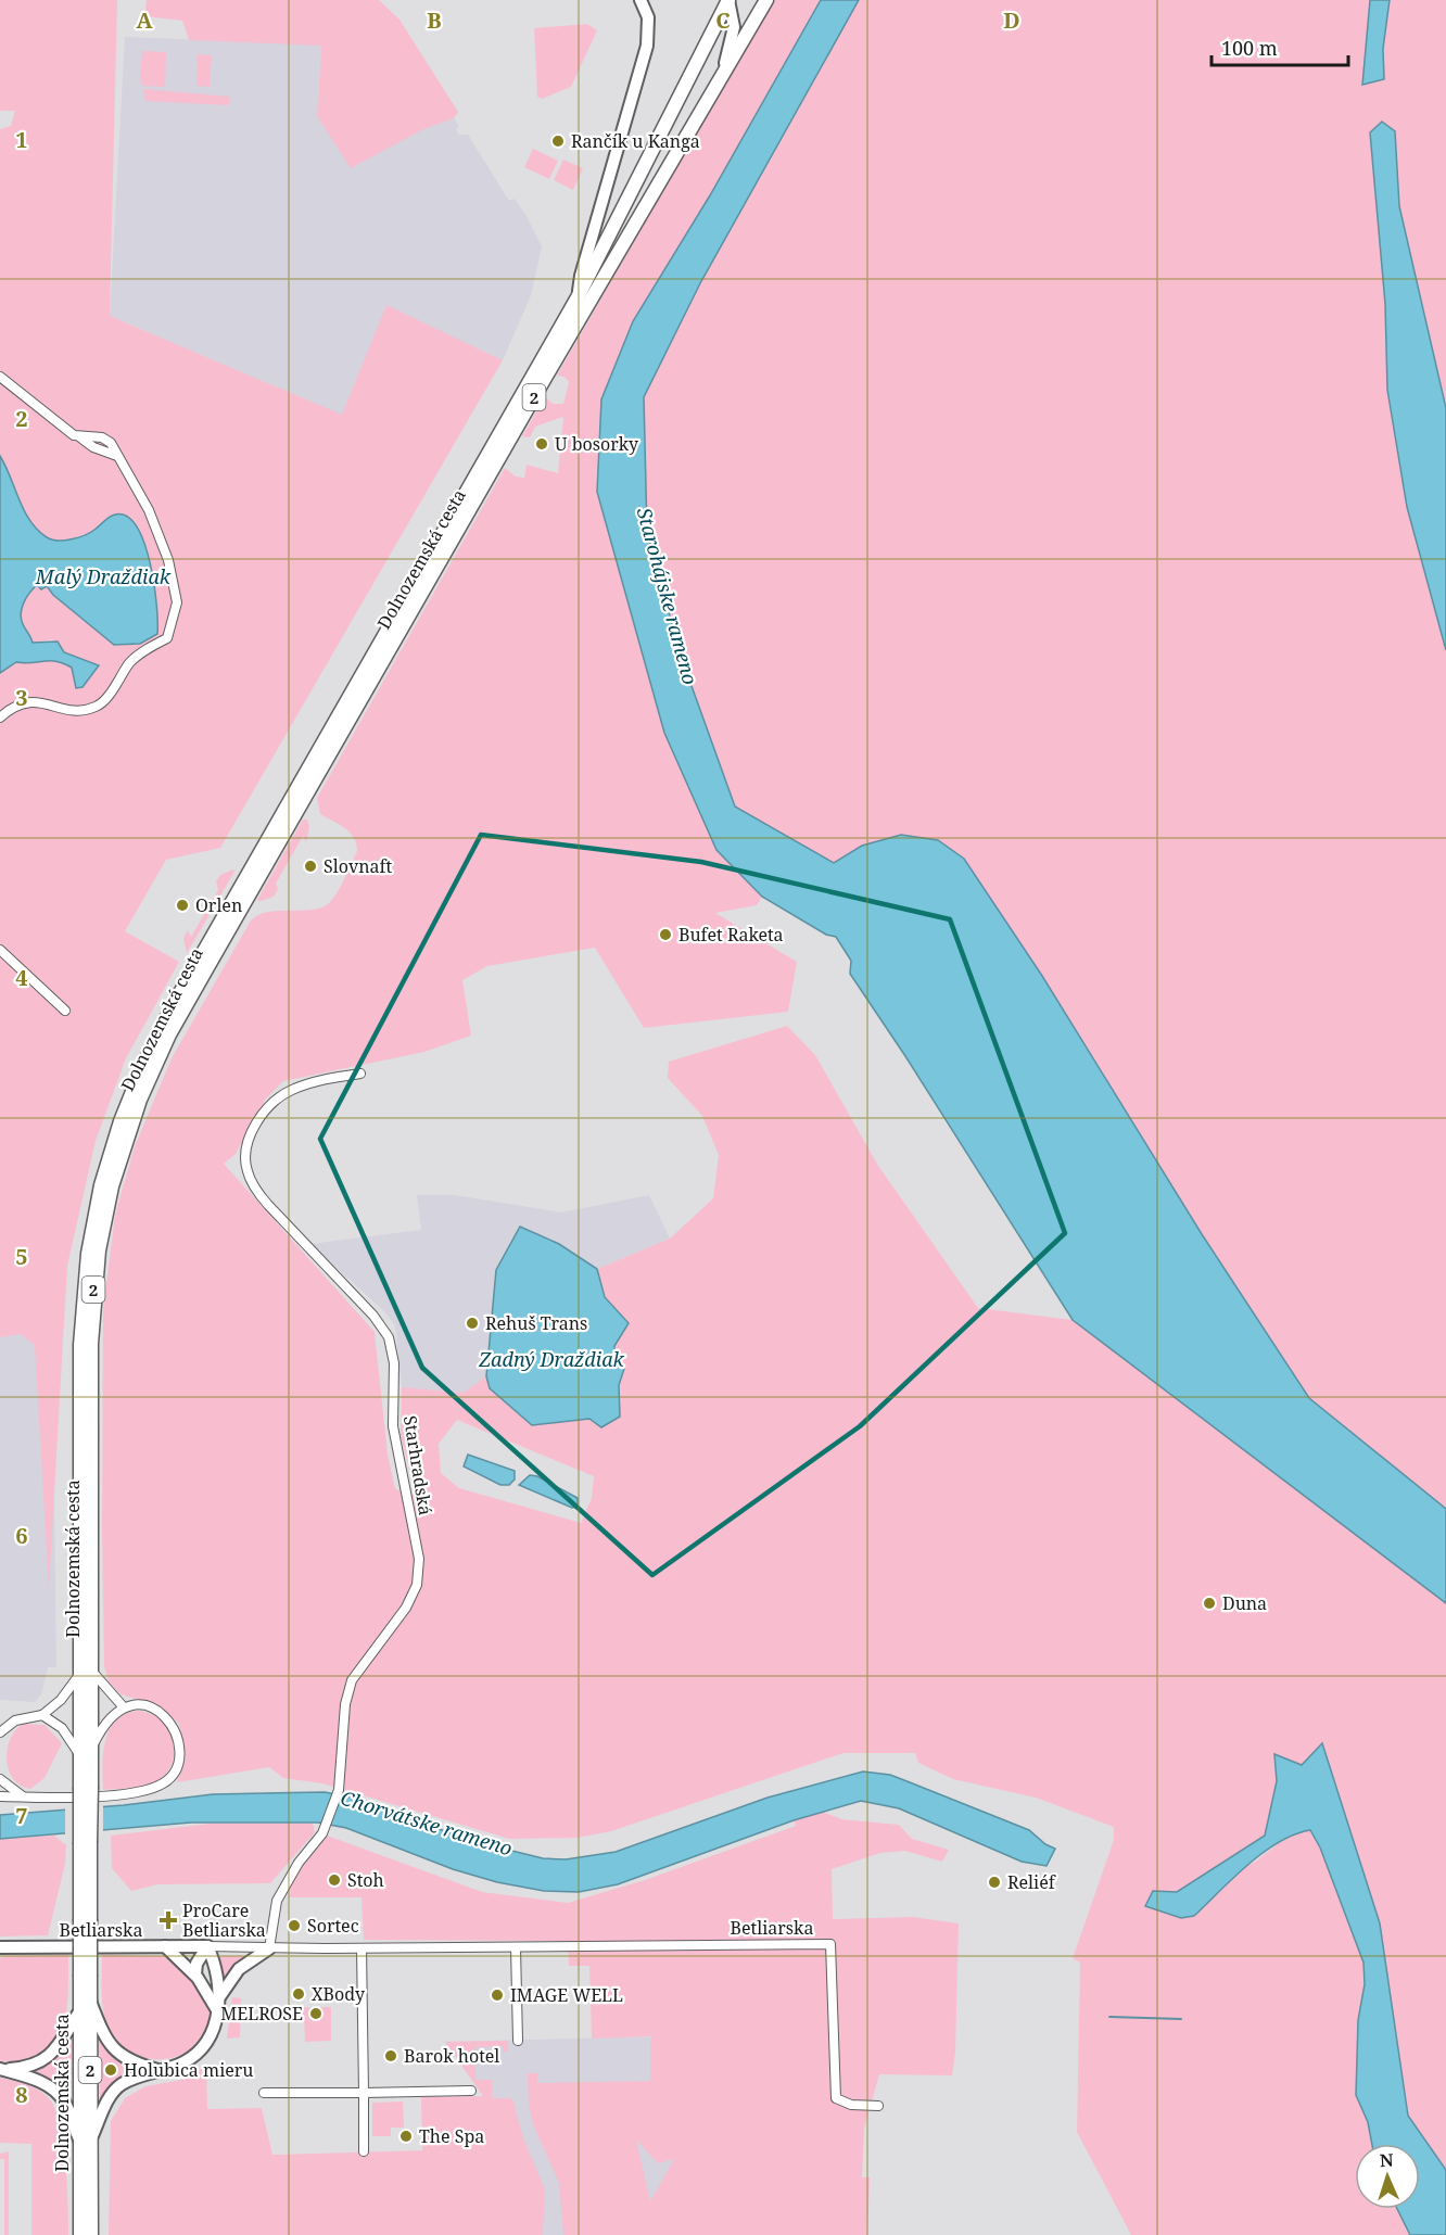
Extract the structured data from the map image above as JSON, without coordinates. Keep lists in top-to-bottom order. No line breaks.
{"streets":{"main road":["2","Dolnozemská cesta"],"street":["Starhradská","Betliarska"]},"crossings":[["Starhradská","Betliarska"]],"water":["Malý Draždiak","Starohájske rameno","Zadný Draždiak","Chorvátske rameno"],"places":{"other":["Rančík u Kanga","U bosorky","Slovnaft","Orlen","Bufet Raketa","Rehuš Trans","Duna","Stoh","Reliéf","Sortec","XBody","IMAGE WELL","MELROSE","Barok hotel","Holubica mieru","The Spa"],"health":["ProCare Betliarska"]},"scale_bar":"100 m","north":"top","grid":{"columns":["A","B","C","D"],"rows":["1","2","3","4","5","6","7","8"]}}
